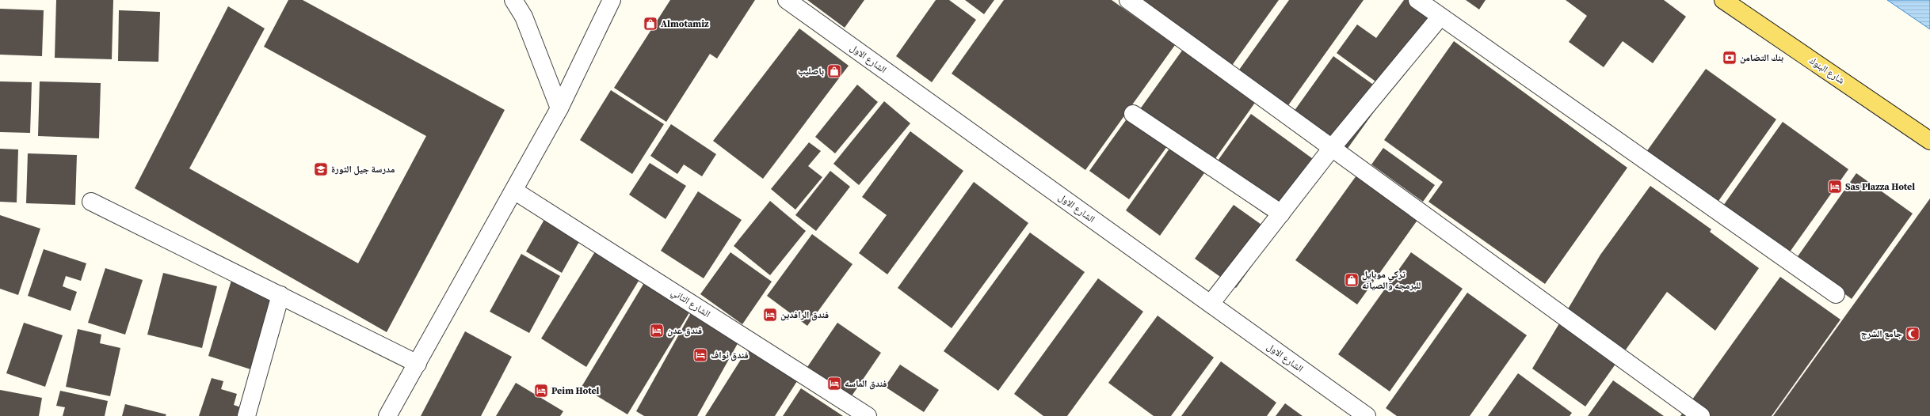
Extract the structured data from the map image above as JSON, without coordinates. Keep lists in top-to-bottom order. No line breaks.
{"streets":{"main road":["شارع البنوك"],"street":["الشارع الاول","الشارع الثاني"]},"places":{"shop":["Almotamiz","باصليب","تركي موبايل للبرمجه والصيانه"],"bank":["بنك التضامن"],"school or university":["مدرسة جيل الثورة"],"hotel":["Sas Plazza Hotel","فندق الرافدين","فندق عدن","فندق نواف","فندق الماسه","Peim Hotel"],"mosque":["جامع الشرج"]}}
